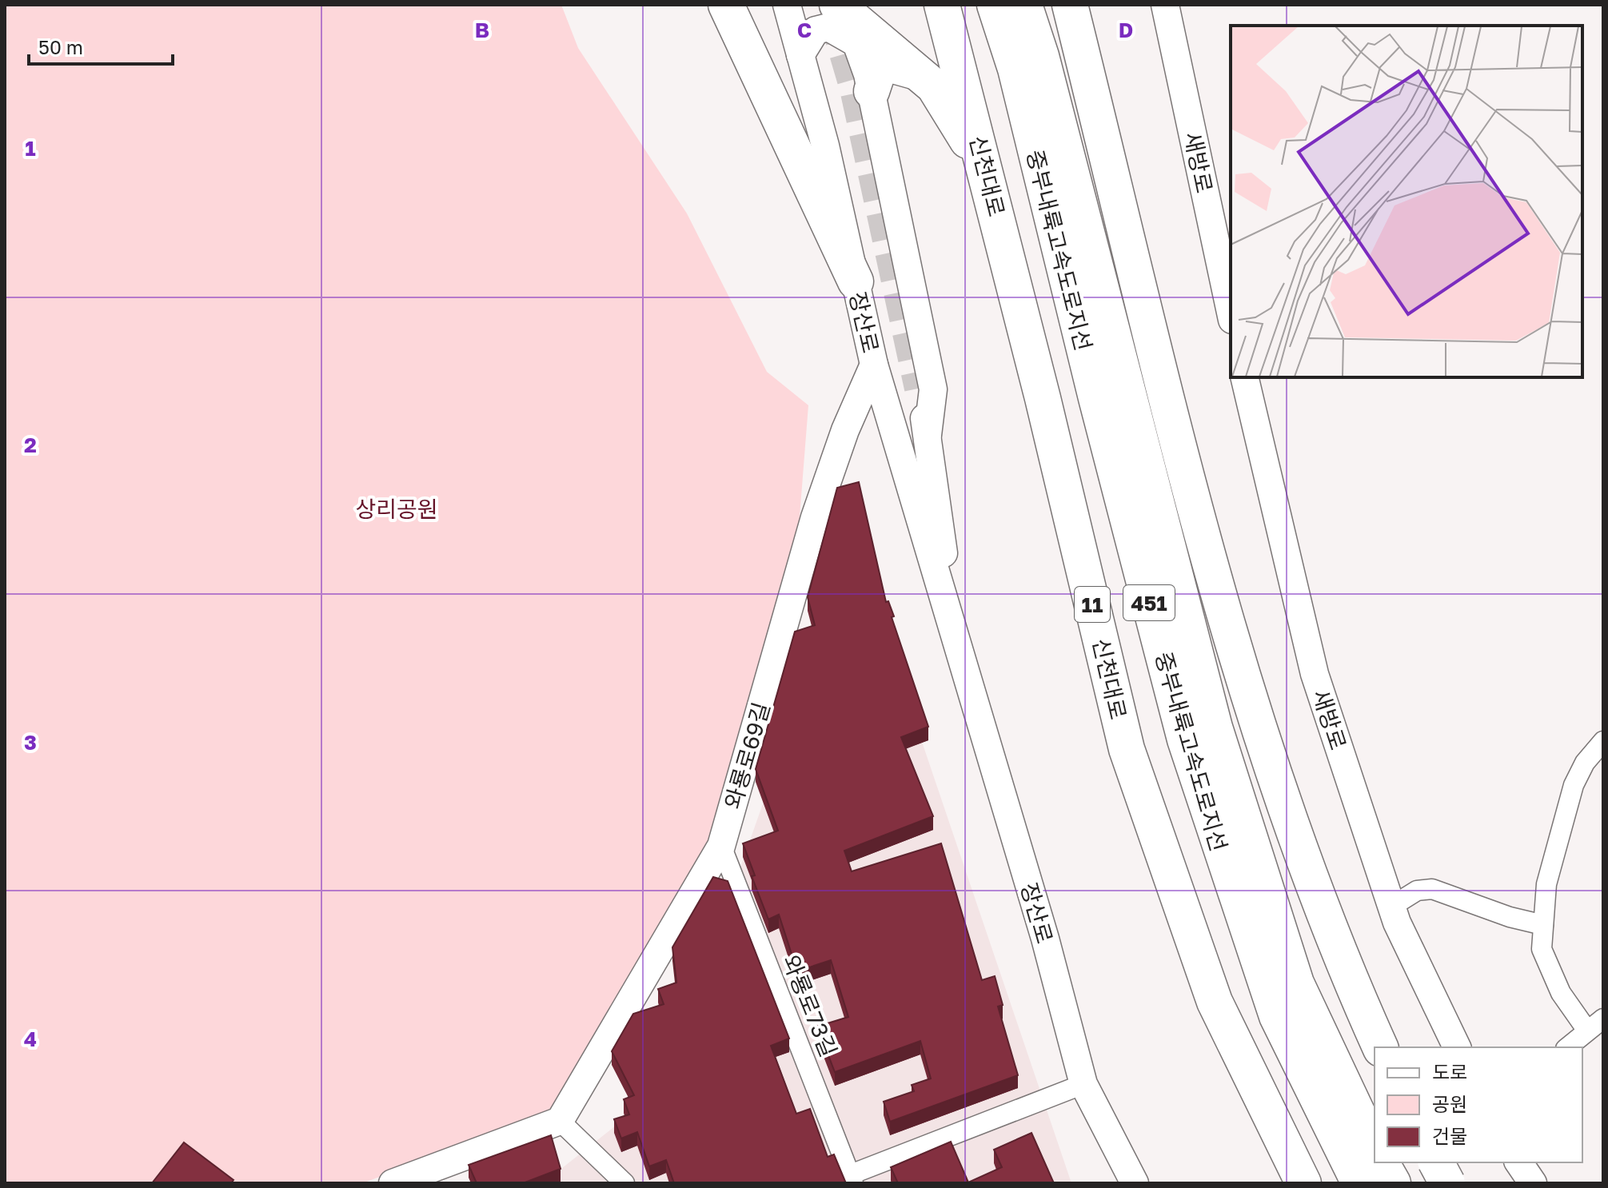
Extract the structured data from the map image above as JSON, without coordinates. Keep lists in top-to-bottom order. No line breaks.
{"streets":{"highway":["신천대로","중부내륙고속도로지선","451","11"],"main road":["새방로","장산로","와룡로69길"],"street":["와룡로73길"]},"crossings":[["장산로","와룡로69길"],["와룡로69길","와룡로73길"]],"parks":["상리공원"],"legend":["도로","공원","건물"],"scale_bar":"50 m","grid":{"columns":["B","C","D"],"rows":["1","2","3","4"]}}
